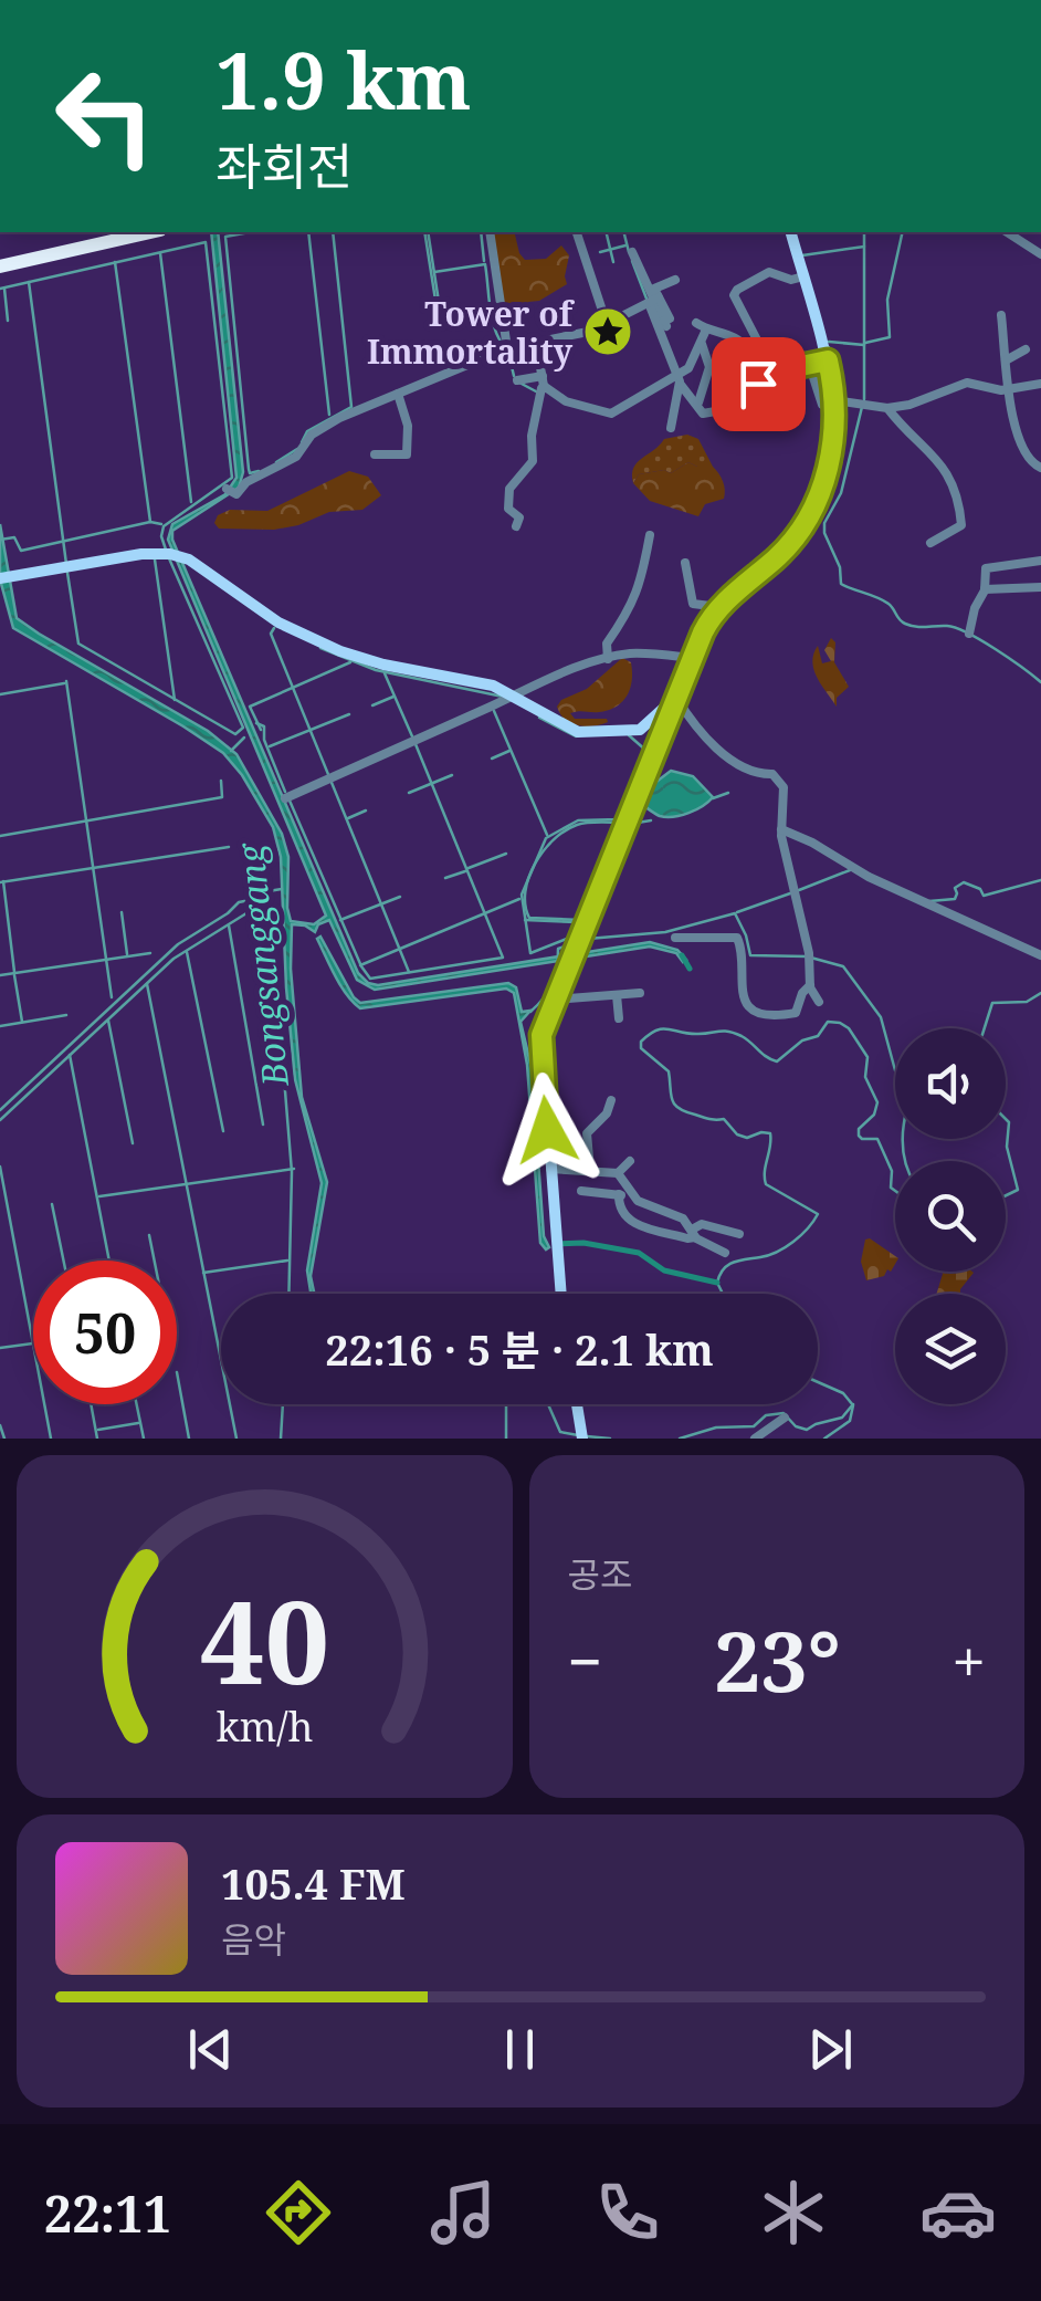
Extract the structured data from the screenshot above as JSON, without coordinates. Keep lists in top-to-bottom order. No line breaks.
{"water":["Bongsanggang"],"places":{"place":["Tower of Immortality"]},"page":{"turn":["1.9 km","좌회전"],"limit":"50","trip":"22:16 · 5 분 · 2.1 km","tile":"공조","heat":["−","23°","+"],"song":["105.4 FM","음악"],"tabs":"22:11","gauge":["40","km/h"]}}
